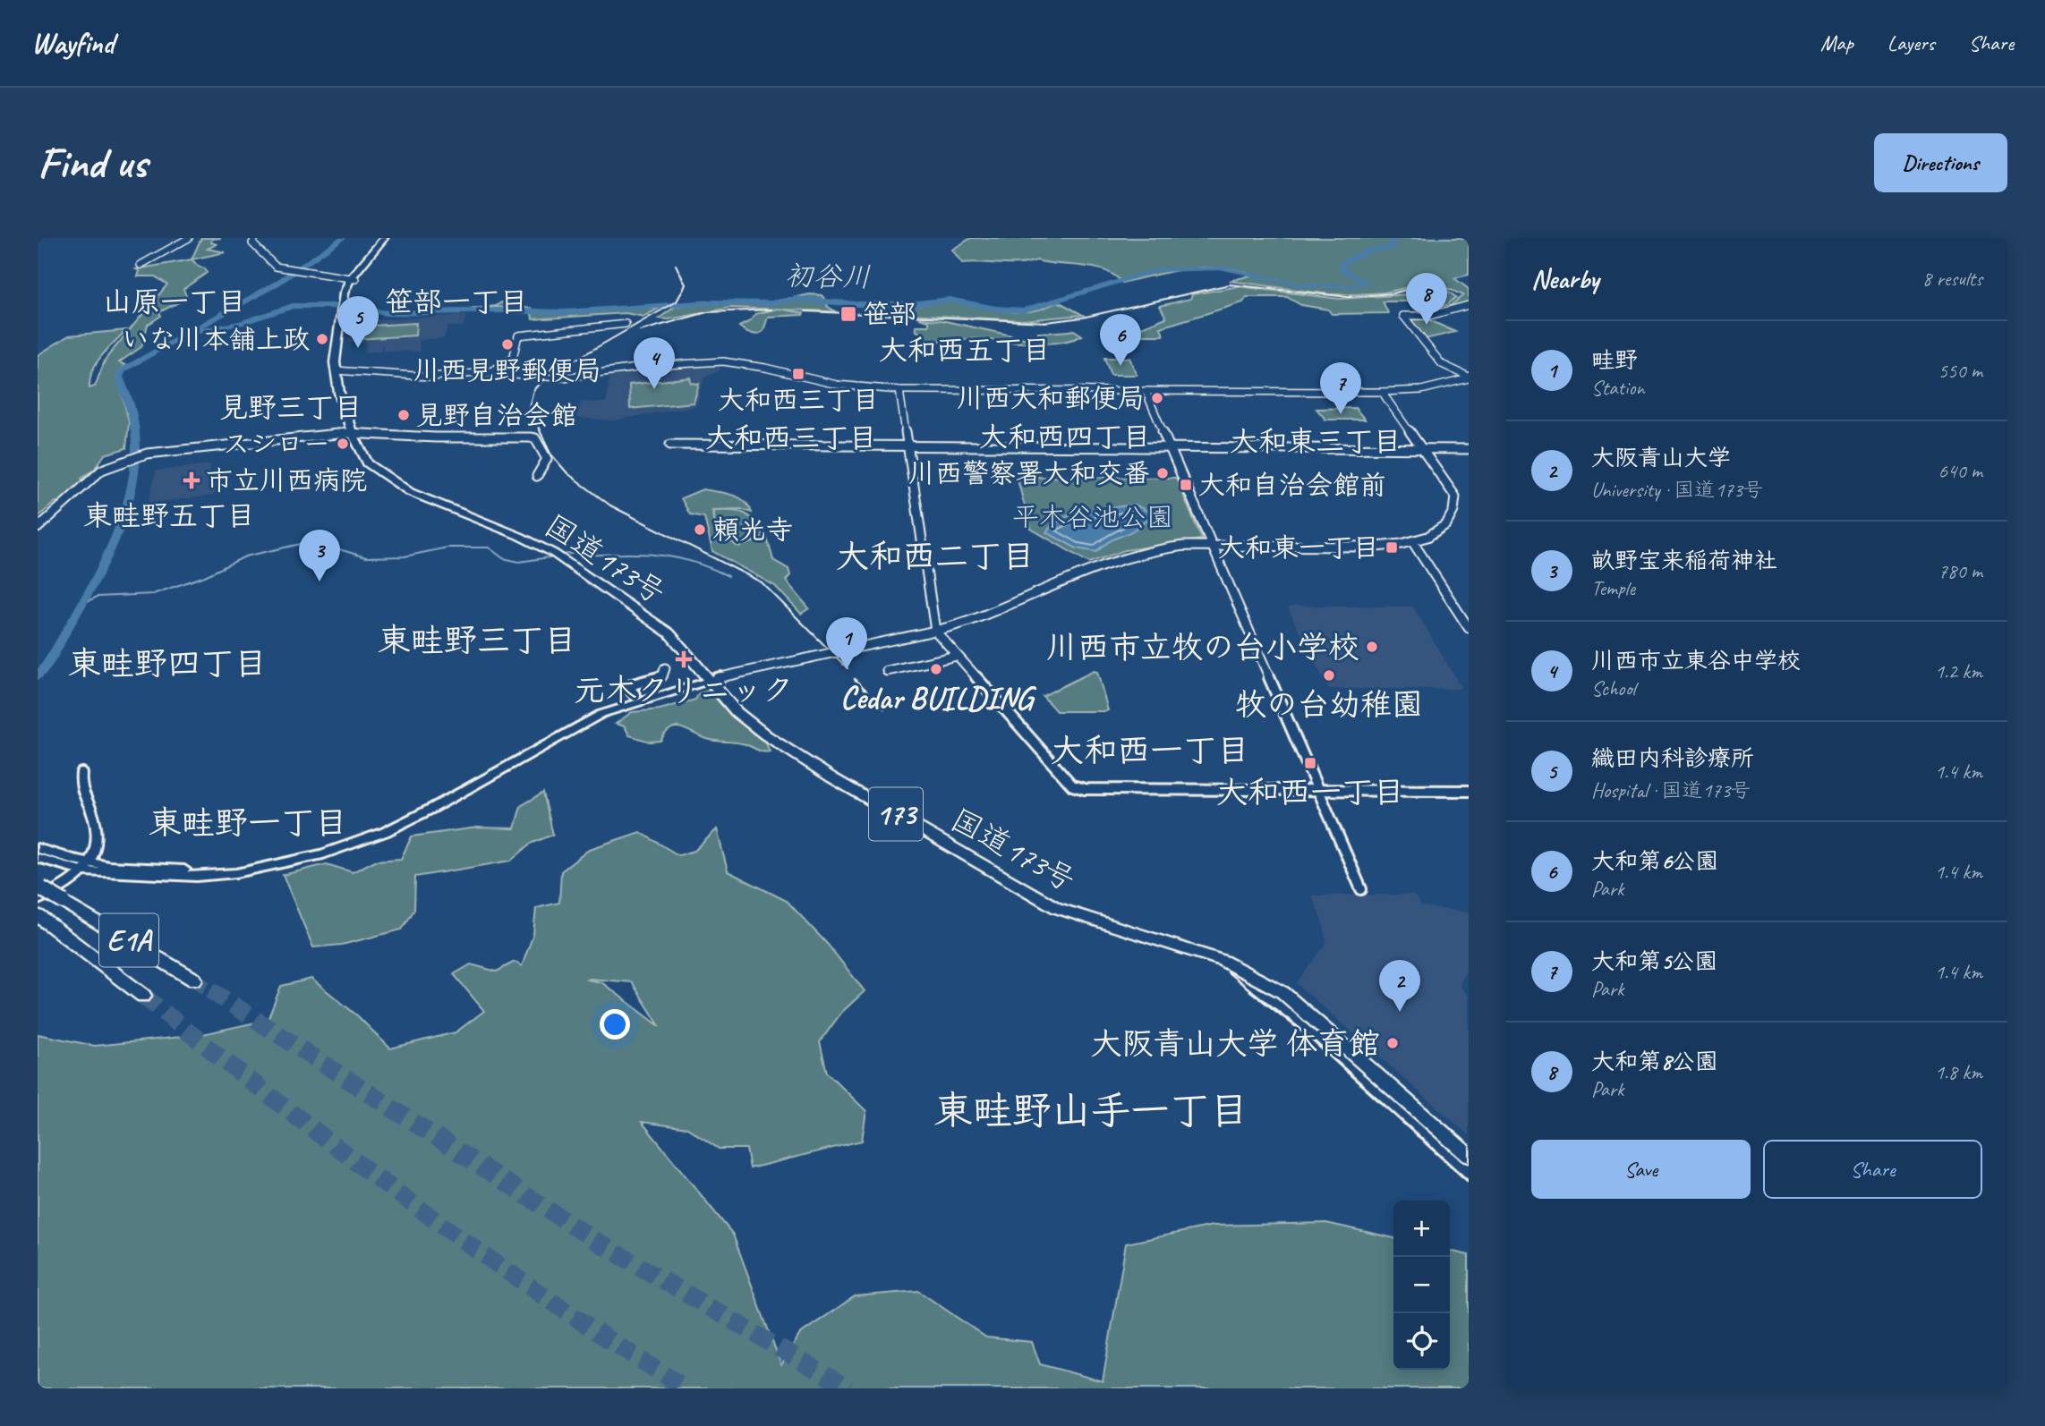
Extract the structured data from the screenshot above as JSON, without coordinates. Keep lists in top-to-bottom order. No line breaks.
{"streets":{"highway":["国道173号","173","E1A"]},"districts":["山原一丁目","笹部一丁目","大和西五丁目","見野三丁目","大和西四丁目","大和西三丁目","大和東三丁目","東畦野五丁目","大和西二丁目","東畦野三丁目","東畦野四丁目","大和西一丁目","東畦野一丁目","東畦野山手一丁目"],"water":["初谷川"],"parks":["平木谷池公園"],"places":{"transit":["笹部","大和西三丁目","大和自治会館前","大和東一丁目","大和西一丁目"],"other":["いな川本舗上政","川西見野郵便局","川西大和郵便局","見野自治会館","スシロー","川西警察署大和交番","頼光寺","川西市立牧の台小学校","Cedar BUILDING","牧の台幼稚園","大阪青山大学 体育館"],"health":["市立川西病院","元木クリニック"]},"page":{"header":"Wayfind","nav":["Map","Layers","Share"],"buttons":["Directions",["Save","Share"]],"title":"Find us","heading":["Nearby","8 results"],"pins":["8","5","6","4","7","3","1","2"],"list":[{"mark":"1","name":"畦野","note":"Station","value":"550 m"},{"mark":"2","name":"大阪青山大学","note":"University · 国道173号","value":"640 m"},{"mark":"3","name":"畝野宝来稲荷神社","note":"Temple","value":"780 m"},{"mark":"4","name":"川西市立東谷中学校","note":"School","value":"1.2 km"},{"mark":"5","name":"織田内科診療所","note":"Hospital · 国道173号","value":"1.4 km"},{"mark":"6","name":"大和第6公園","note":"Park","value":"1.4 km"},{"mark":"7","name":"大和第5公園","note":"Park","value":"1.4 km"},{"mark":"8","name":"大和第8公園","note":"Park","value":"1.8 km"}],"map_buttons":["+","−"]}}
